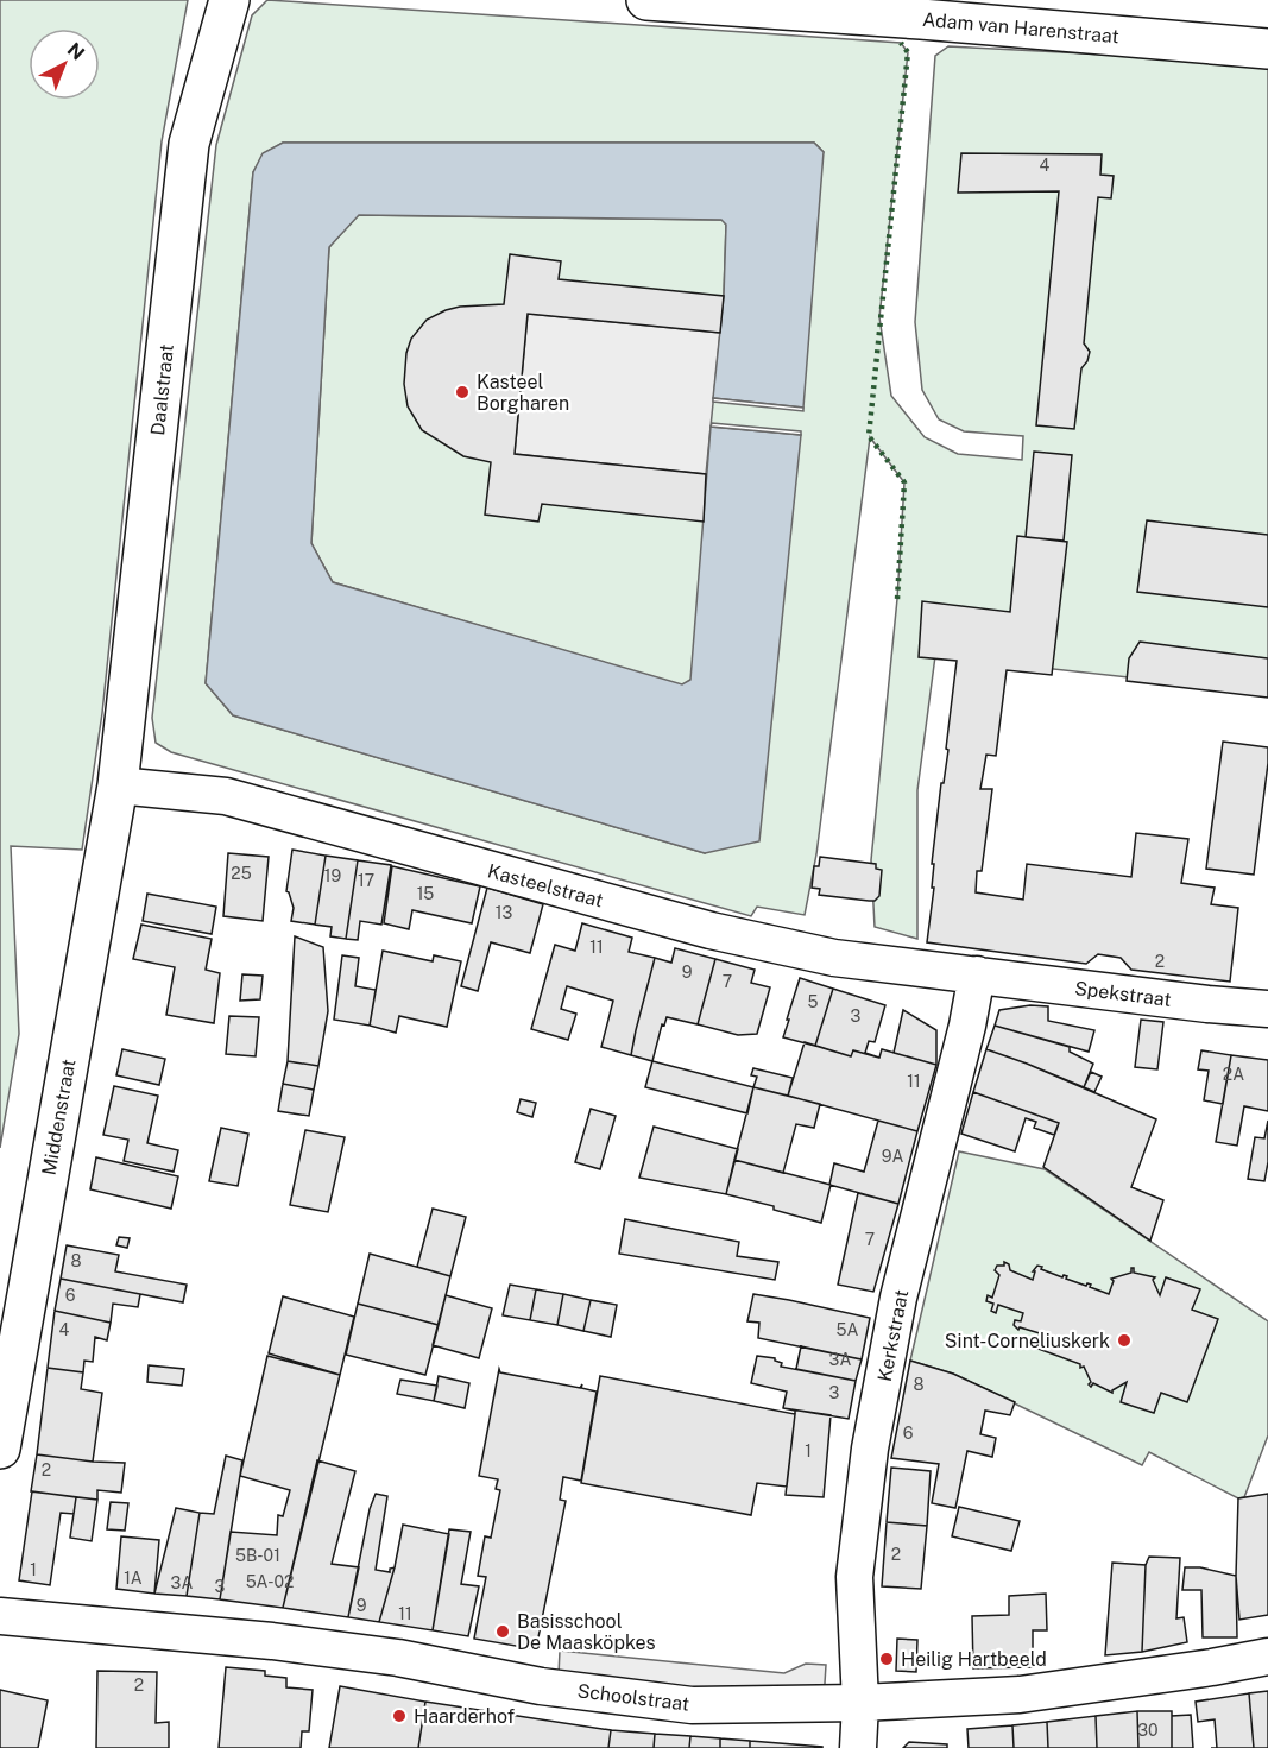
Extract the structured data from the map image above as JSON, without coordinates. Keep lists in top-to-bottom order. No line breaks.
{"streets":{"street":["Adam van Harenstraat","Daalstraat","Kasteelstraat","Spekstraat","Middenstraat","Kerkstraat","Schoolstraat"]},"crossings":[["Daalstraat","Kasteelstraat"],["Daalstraat","Middenstraat"],["Kasteelstraat","Spekstraat"],["Kasteelstraat","Middenstraat"],["Kasteelstraat","Kerkstraat"],["Spekstraat","Kerkstraat"],["Kerkstraat","Schoolstraat"]],"places":["Kasteel Borgharen","Sint-Corneliuskerk","Basisschool De Maasköpkes","Heilig Hartbeeld","Haarderhof"],"house_numbers":["4","25","19","17","15","13","11","2","9","7","5","3","2A","11","9A","7","8","6","4","5A","3A","8","3","6","1","2","2","5B-01","1","1A","5A-02","3A","3","9","11","2","30"],"north":"top right"}
